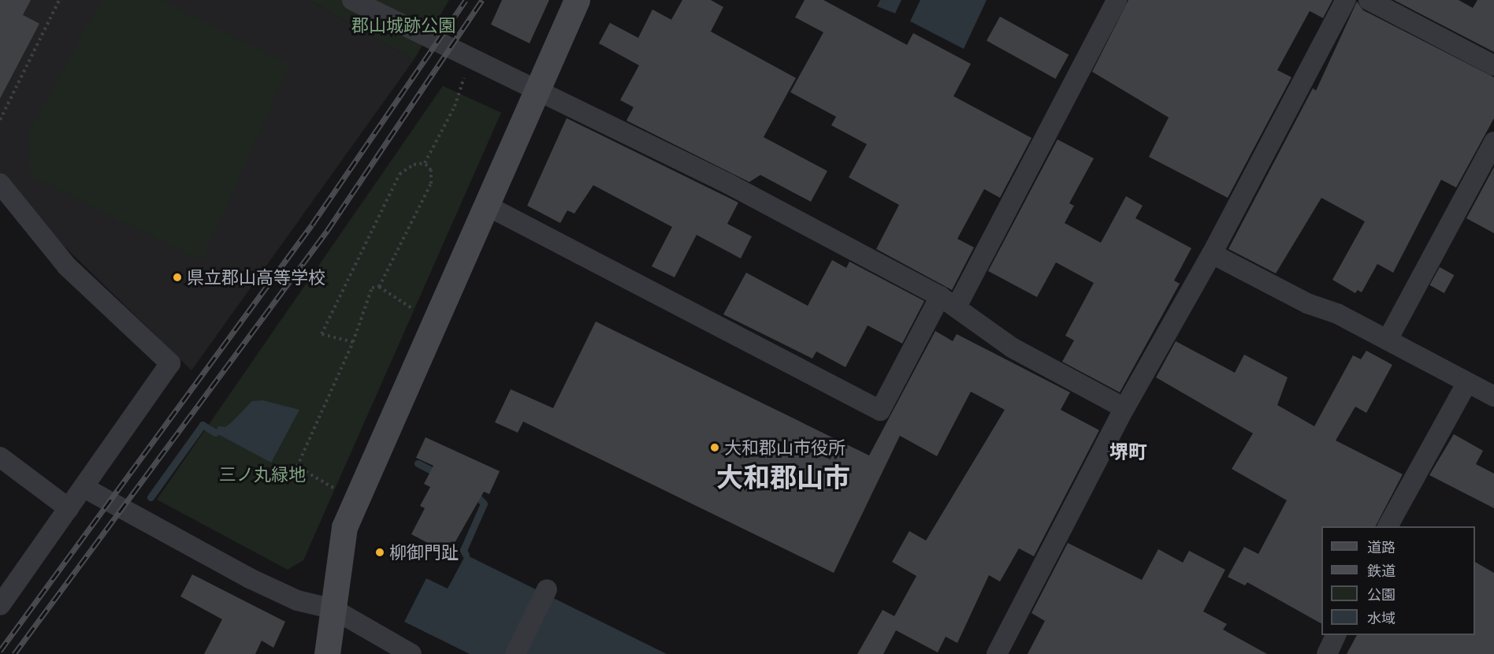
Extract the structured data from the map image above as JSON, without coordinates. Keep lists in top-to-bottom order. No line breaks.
{"districts":["堺町","大和郡山市"],"parks":["郡山城跡公園","三ノ丸緑地"],"places":["県立郡山高等学校","大和郡山市役所","柳御門趾"],"legend":["道路","鉄道","公園","水域"]}
